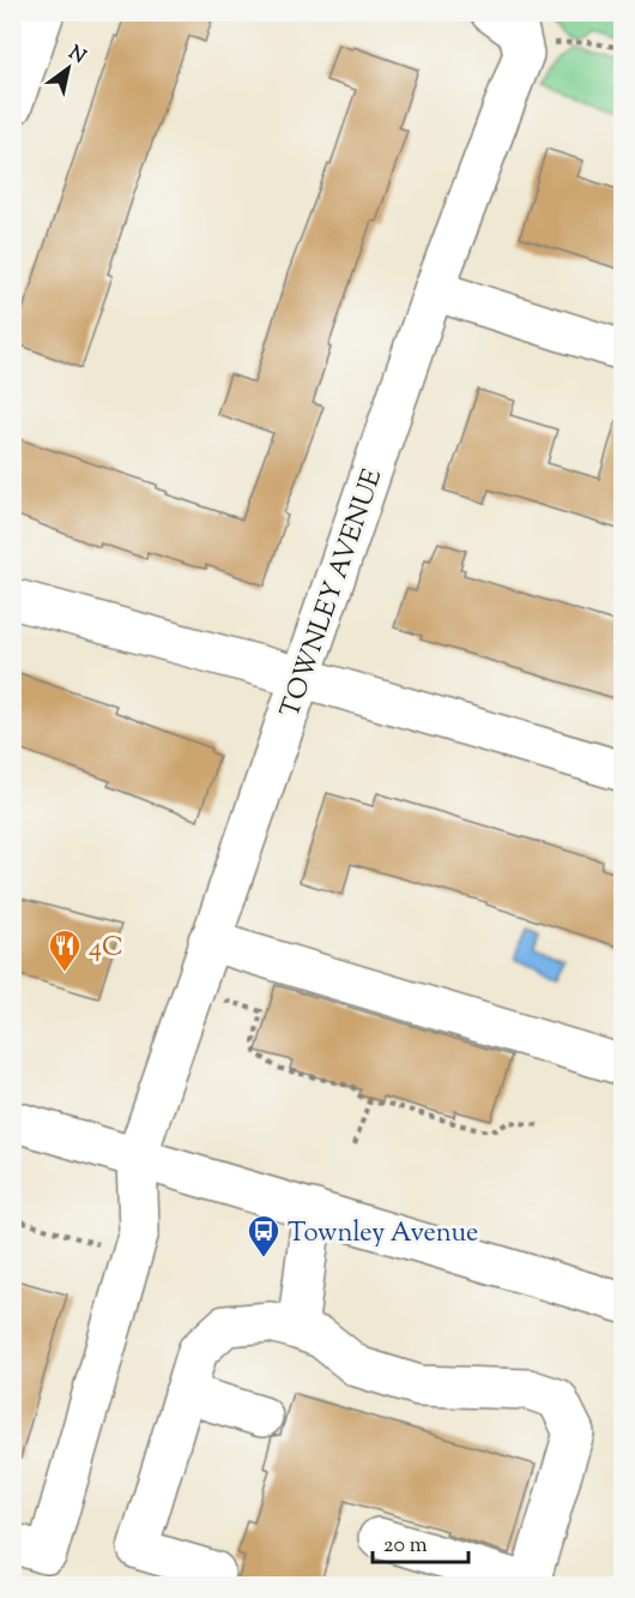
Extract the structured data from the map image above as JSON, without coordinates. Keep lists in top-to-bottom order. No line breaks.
{"streets":{"street":["TOWNLEY AVENUE"]},"places":{"restaurant":["4C"],"bus stop":["Townley Avenue"]},"scale_bar":"20 m","north":"top right"}
